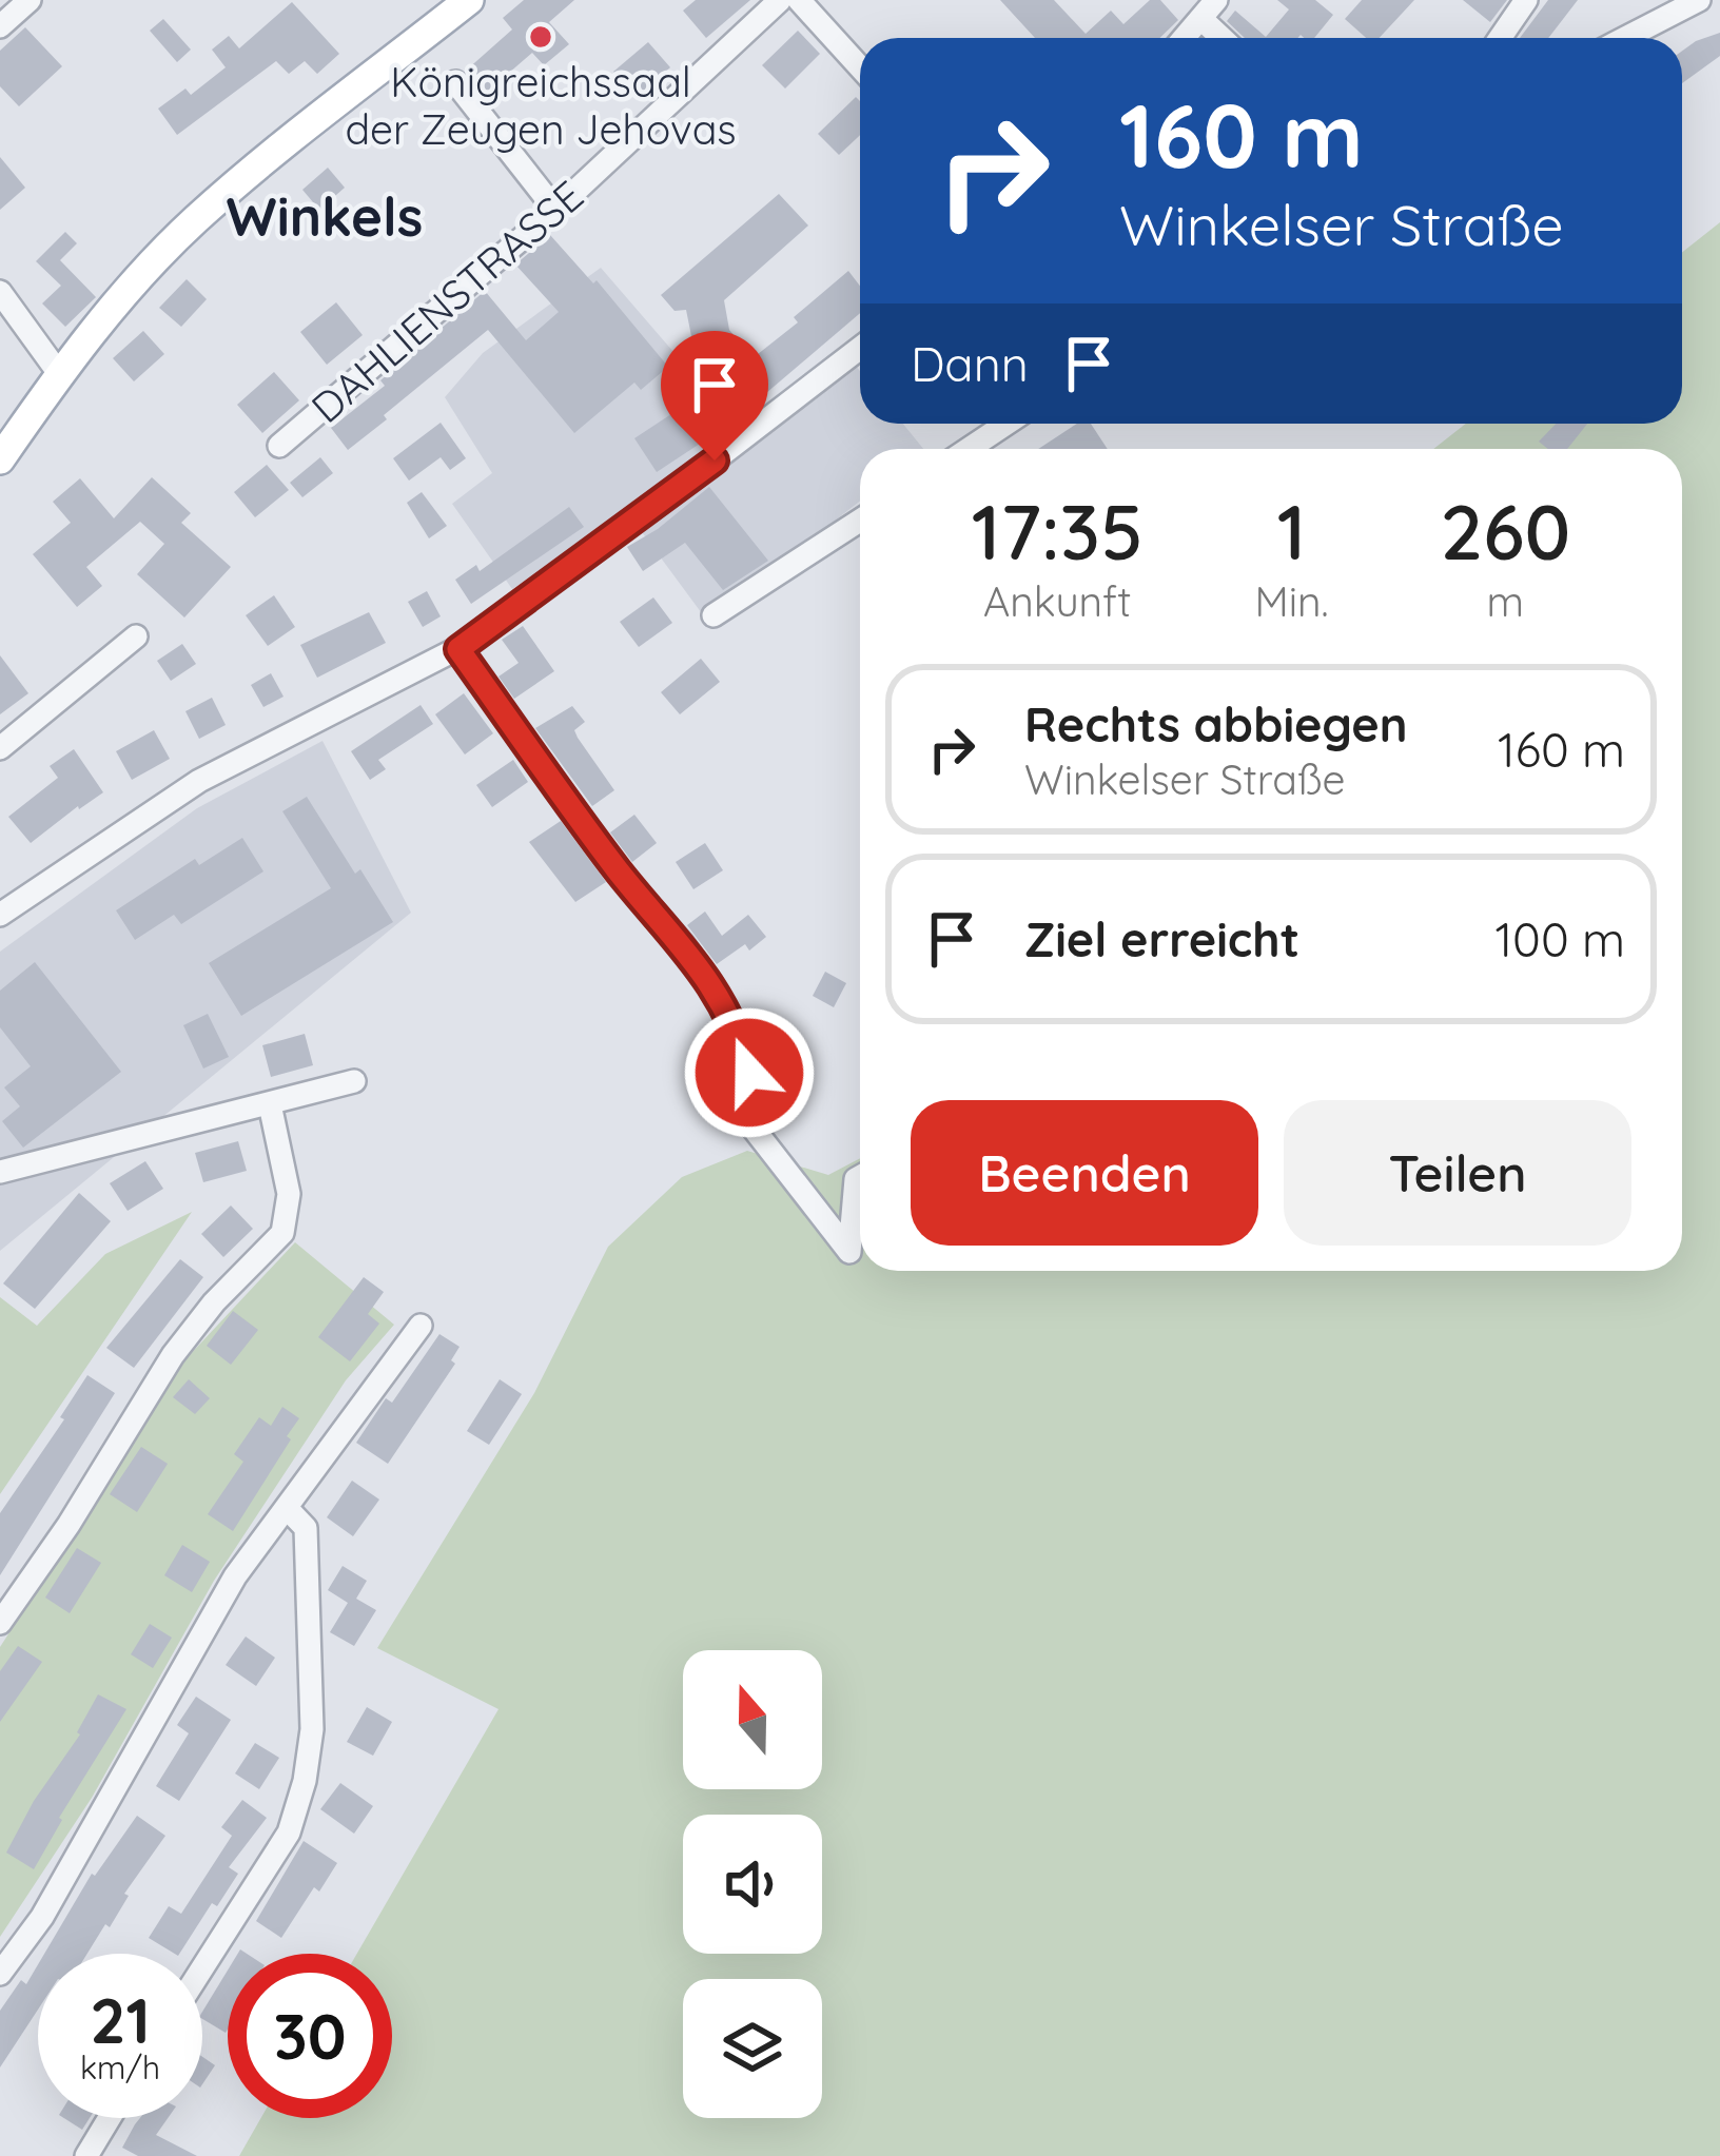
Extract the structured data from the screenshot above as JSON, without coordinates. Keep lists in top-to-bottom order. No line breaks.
{"streets":{"street":["DAHLIENSTRASSE"]},"districts":["Winkels"],"places":["Königreichssaal der Zeugen Jehovas"],"north":"top","page":{"turn":["160 m","Winkelser Straße"],"then":"Dann","eta":["17:35","Ankunft","1","Min.","260","m"],"list":[{"name":"Rechts abbiegen","note":"Winkelser Straße","value":"160 m"},{"name":"Ziel erreicht","value":"100 m"}],"buttons":["Beenden","Teilen"],"speed":"21 km/h","limit":"30"}}
